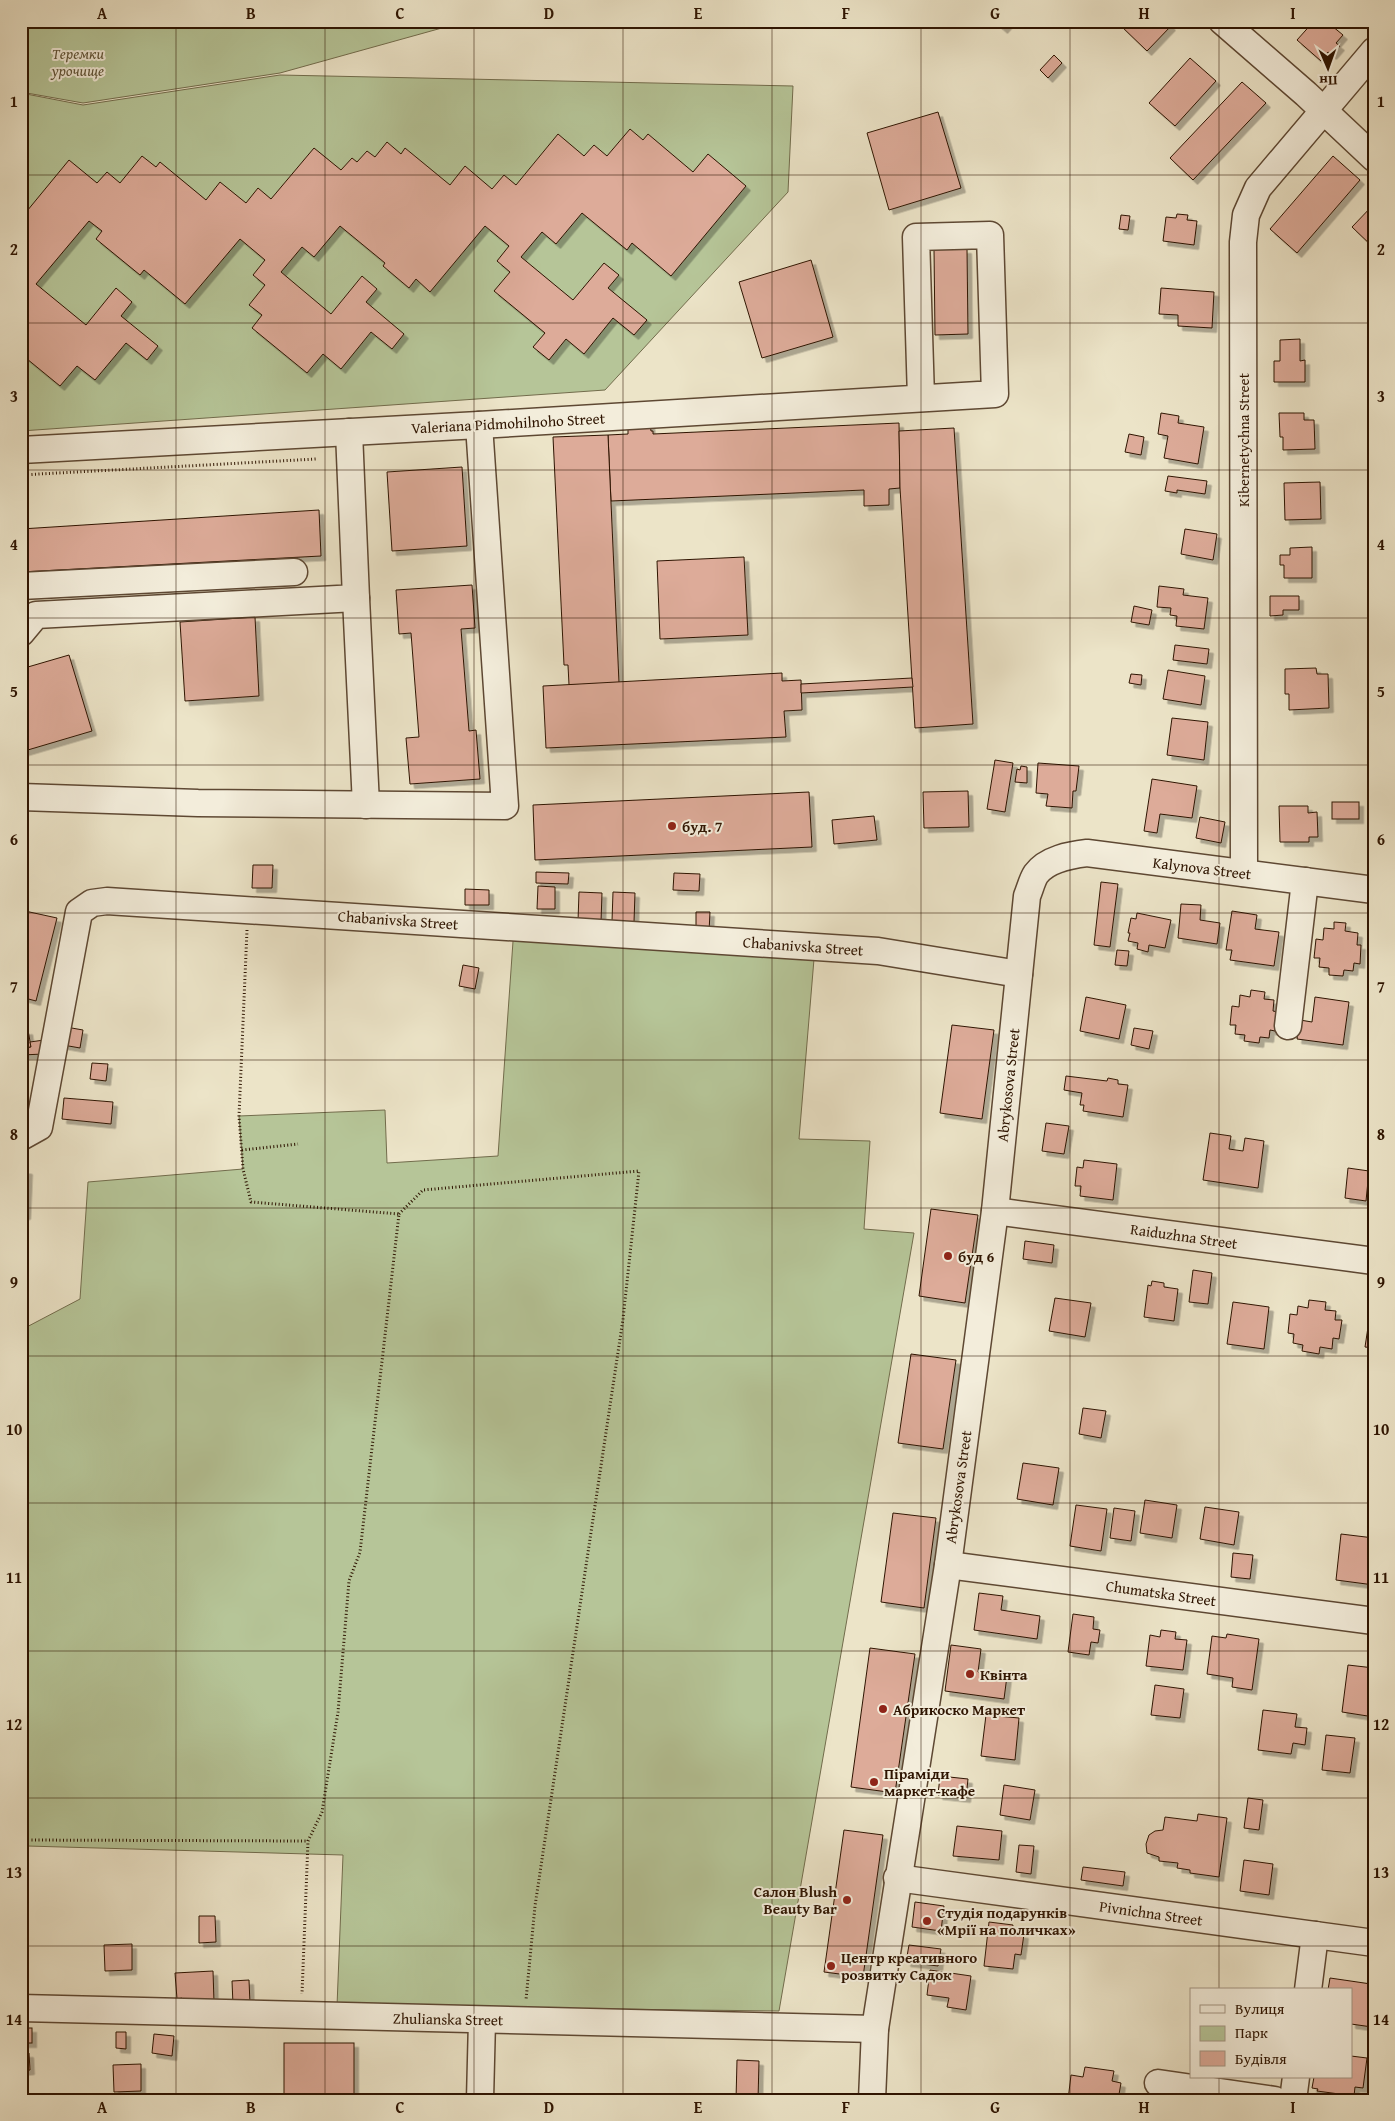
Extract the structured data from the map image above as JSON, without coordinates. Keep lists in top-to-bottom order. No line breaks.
{"streets":{"street":["Valeriana Pidmohilnoho Street","Kibernetychna Street","Kalynova Street","Chabanivska Street","Abrykosova Street","Raiduzhna Street","Chumatska Street","Pivnichna Street","Zhulianska Street"]},"crossings":[["Kibernetychna Street","Kalynova Street"],["Kalynova Street","Abrykosova Street"],["Chabanivska Street","Abrykosova Street"],["Abrykosova Street","Raiduzhna Street"],["Abrykosova Street","Chumatska Street"],["Abrykosova Street","Pivnichna Street"],["Abrykosova Street","Zhulianska Street"]],"parks":["Теремки урочище"],"places":["буд. 7","буд 6","Квінта","Абрикоско Маркет","Піраміди маркет-кафе","Салон Blush Beauty Bar","Студія подарунків «Мрії на поличках»","Центр креативного розвитку Садок"],"legend":["Вулиця","Парк","Будівля"],"north":"bottom","grid":{"columns":["A","B","C","D","E","F","G","H","I"],"rows":["1","2","3","4","5","6","7","8","9","10","11","12","13","14"]}}
